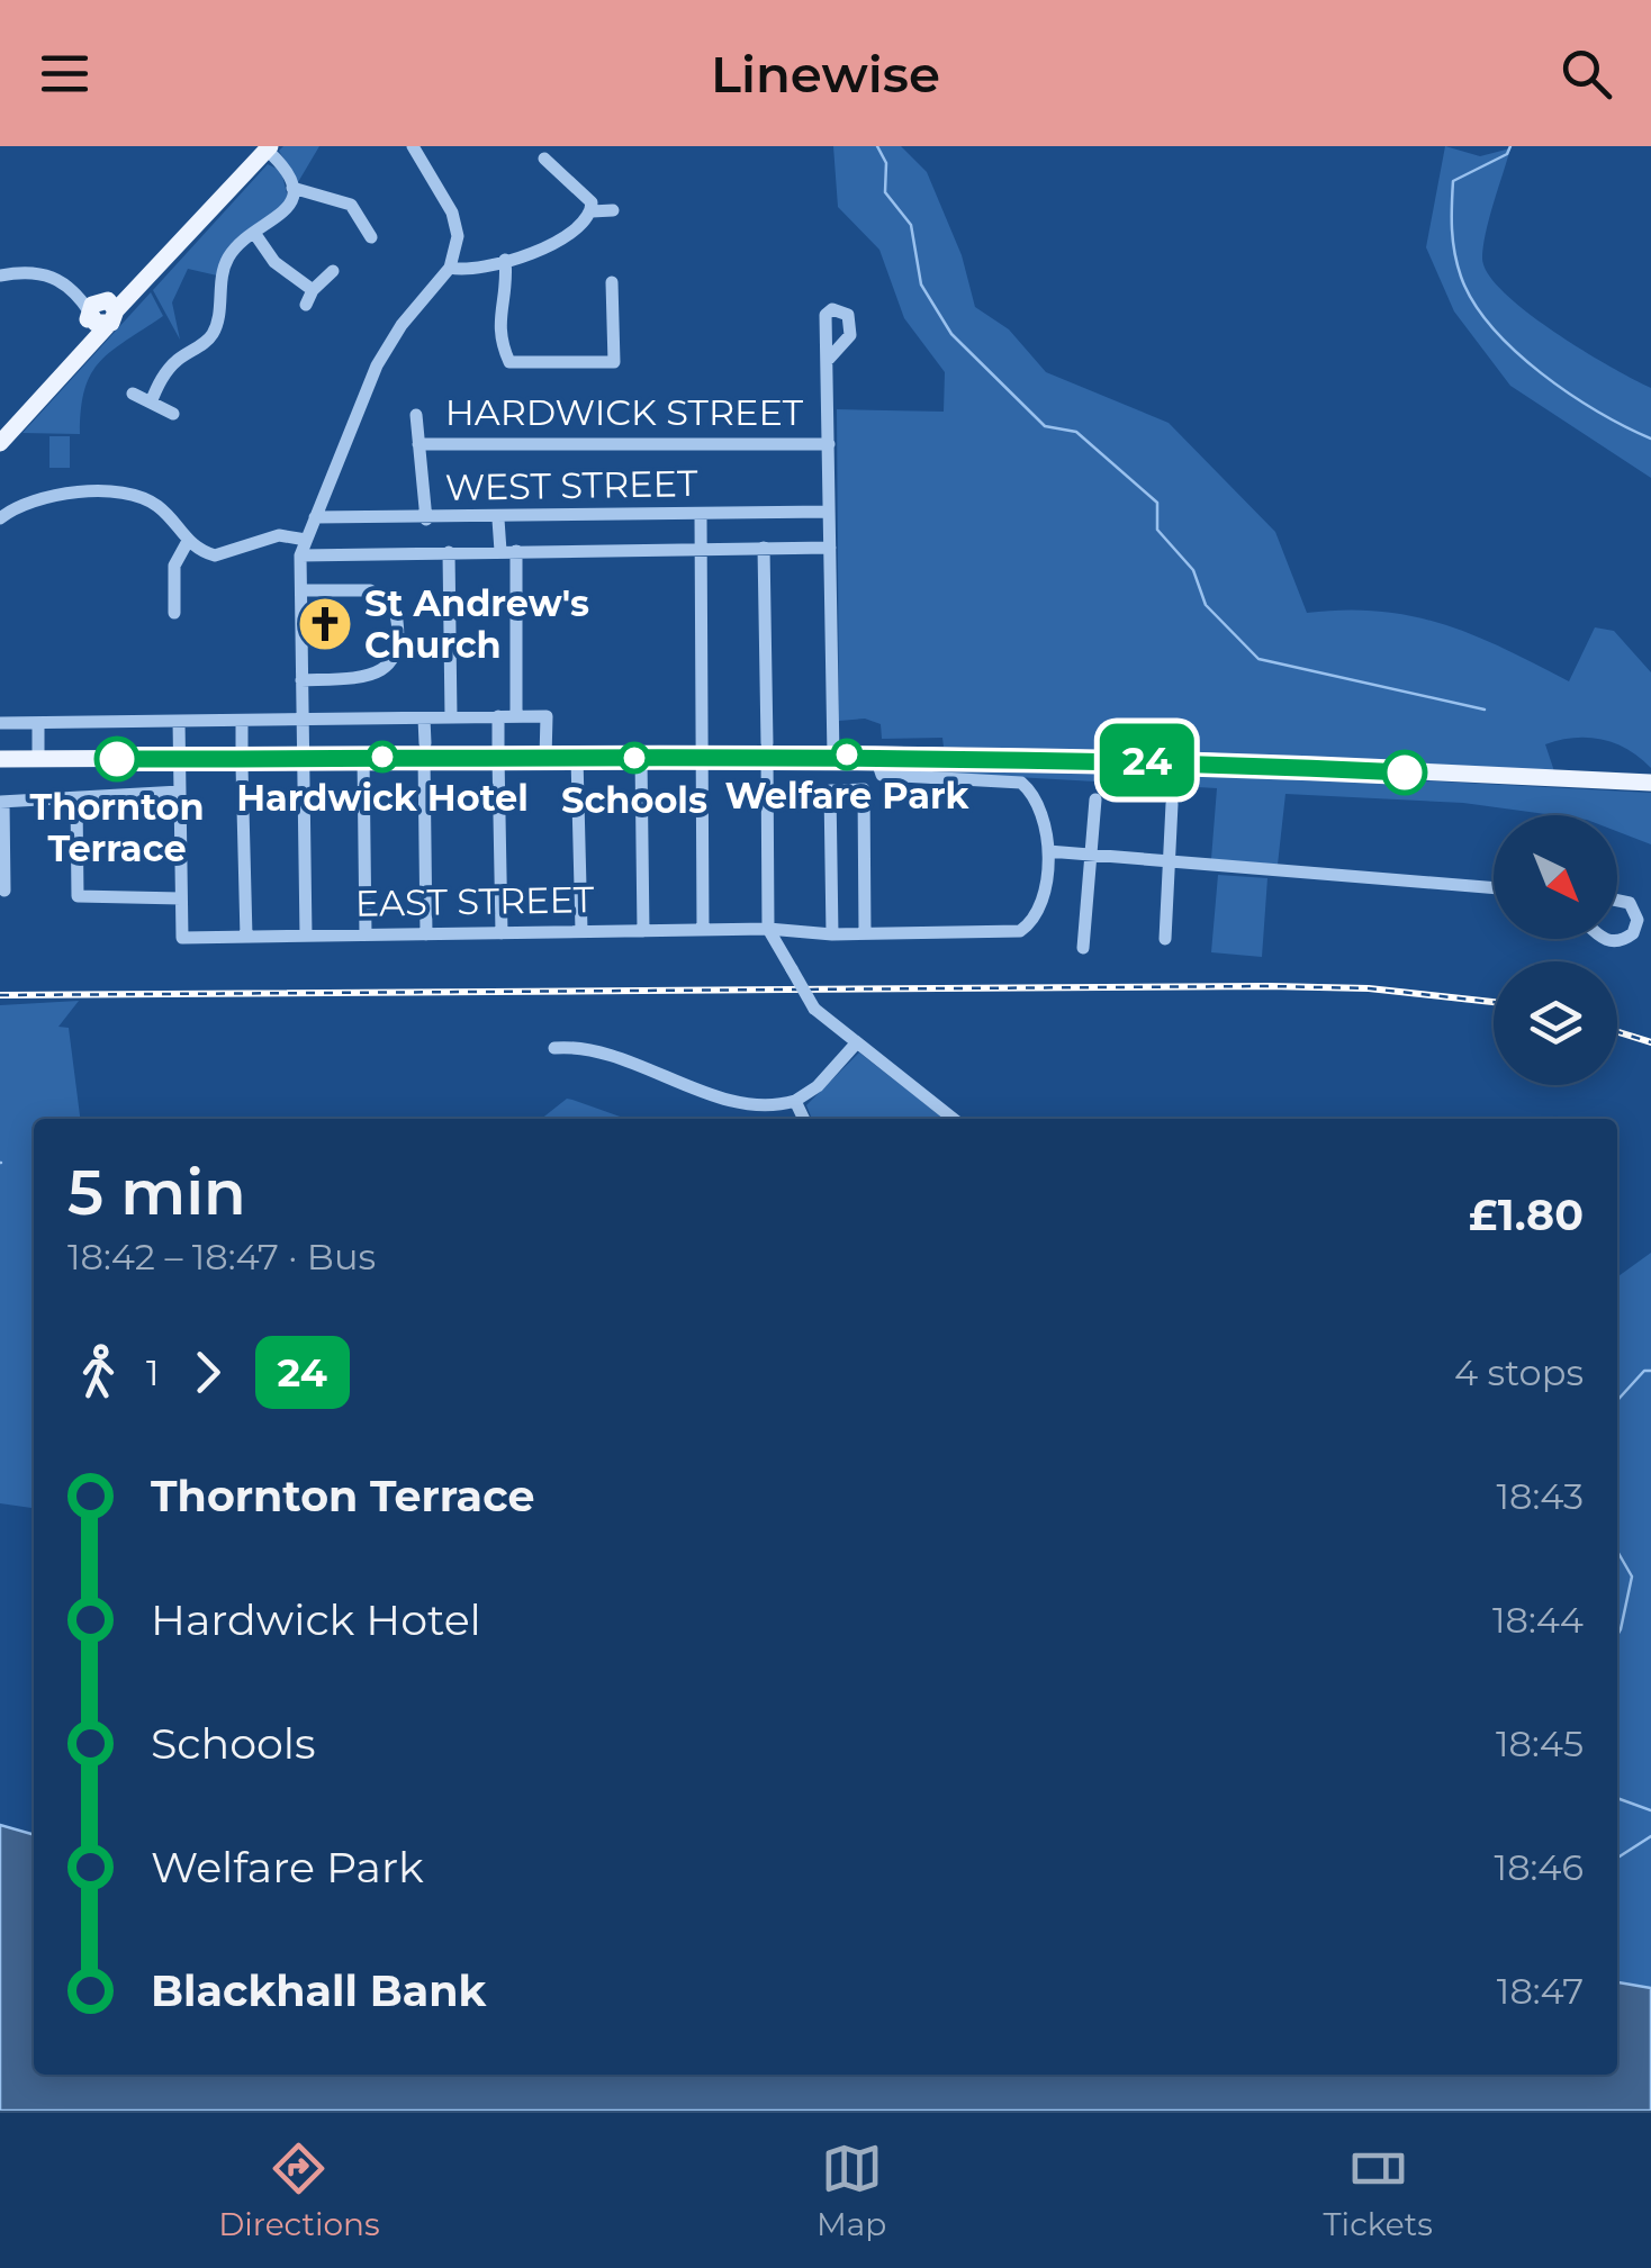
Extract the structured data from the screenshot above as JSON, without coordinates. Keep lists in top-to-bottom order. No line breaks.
{"streets":{"street":["HARDWICK STREET","WEST STREET","EAST STREET"]},"places":{"church":["St Andrew's Church"],"other":["Welfare Park","Hardwick Hotel","Schools","Thornton Terrace"]},"lines":["bus line 24"],"north":"bottom right","page":{"header":"Linewise","on_map":"24","heading":["5 min","18:42 – 18:47 · Bus","£1.80"],"legs":["1","24","4 stops"],"list":[{"name":"Thornton Terrace","value":"18:43"},{"name":"Hardwick Hotel","value":"18:44"},{"name":"Schools","value":"18:45"},{"name":"Welfare Park","value":"18:46"},{"name":"Blackhall Bank","value":"18:47"}],"tabs":["Directions","Map","Tickets"]}}
